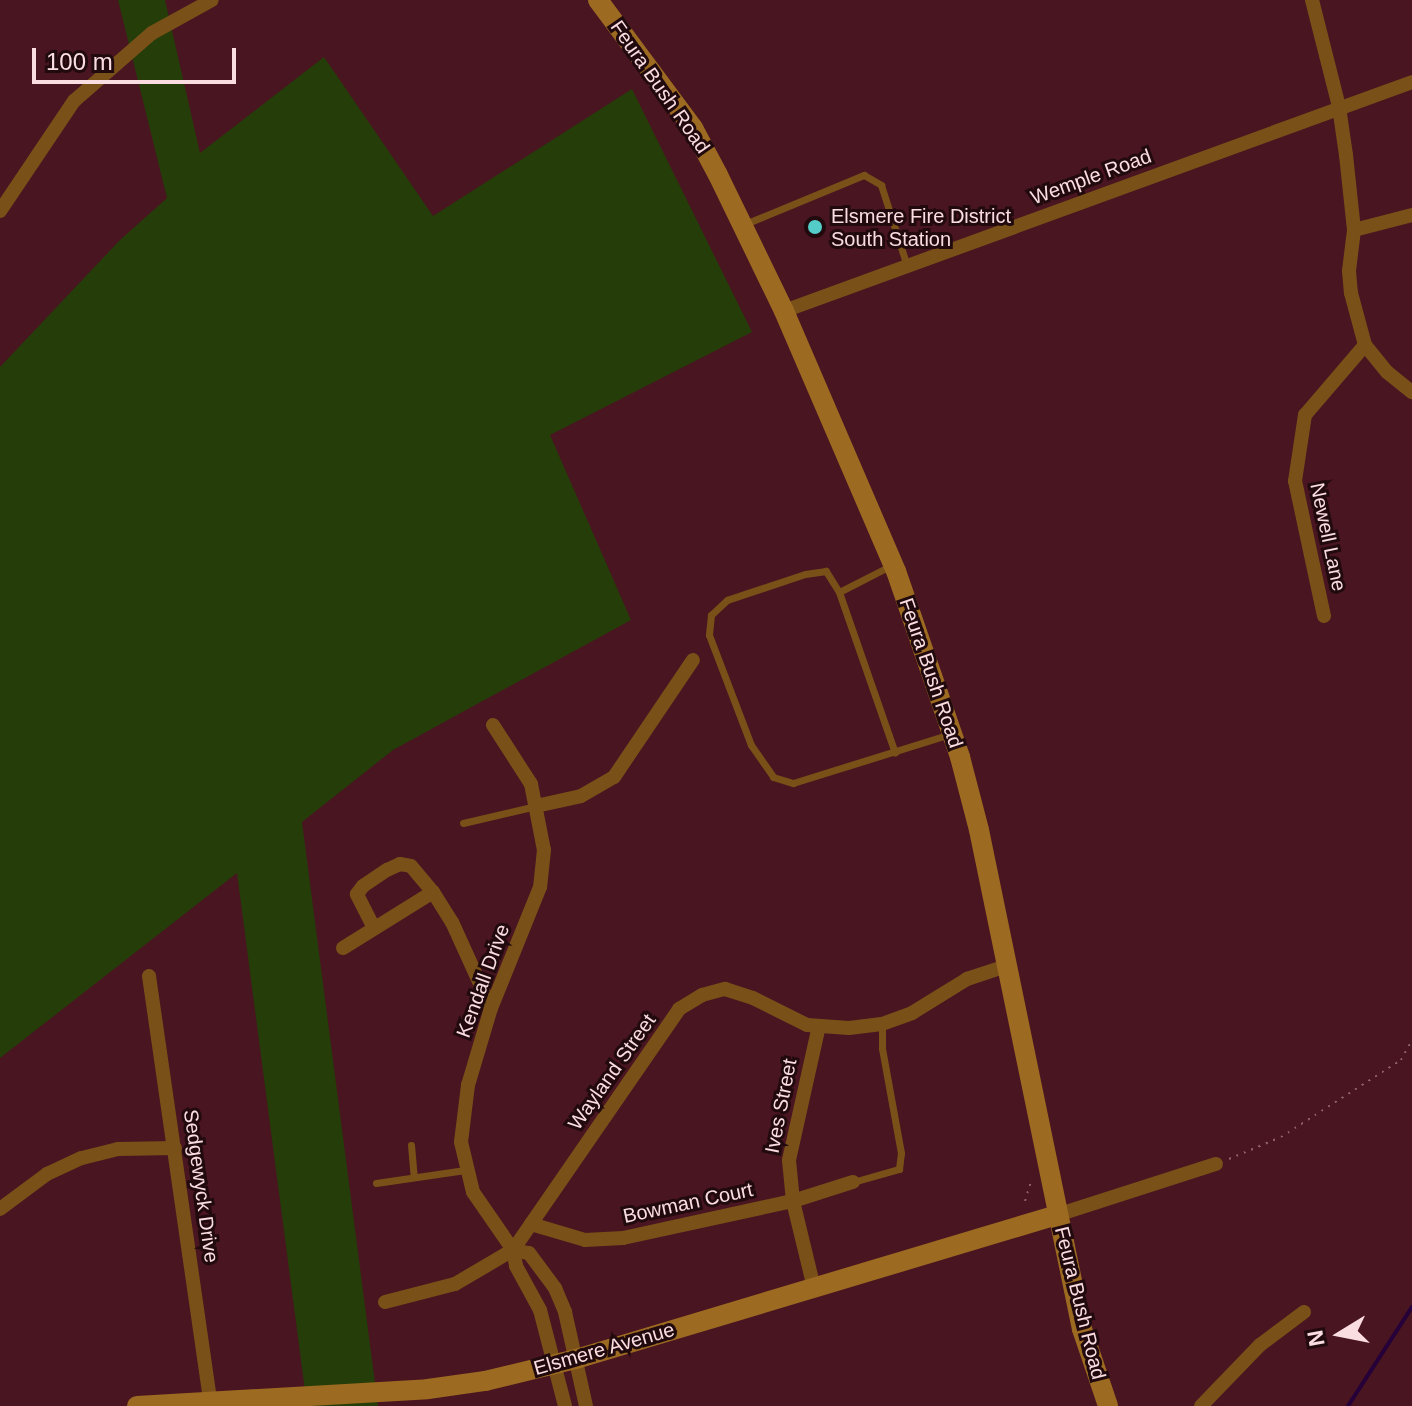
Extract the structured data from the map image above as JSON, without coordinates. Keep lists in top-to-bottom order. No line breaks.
{"streets":{"main road":["Feura Bush Road","Elsmere Avenue"],"street":["Wemple Road","Newell Lane","Kendall Drive","Wayland Street","Ives Street","Sedgewyck Drive","Bowman Court"]},"crossings":[["Feura Bush Road","Wemple Road"],["Feura Bush Road","Wayland Street"],["Feura Bush Road","Elsmere Avenue"],["Kendall Drive","Wayland Street"],["Kendall Drive","Elsmere Avenue"],["Wayland Street","Ives Street"],["Wayland Street","Bowman Court"],["Ives Street","Bowman Court"],["Ives Street","Elsmere Avenue"],["Sedgewyck Drive","Elsmere Avenue"]],"places":["Elsmere Fire District South Station"],"scale_bar":"100 m","north":"left"}
